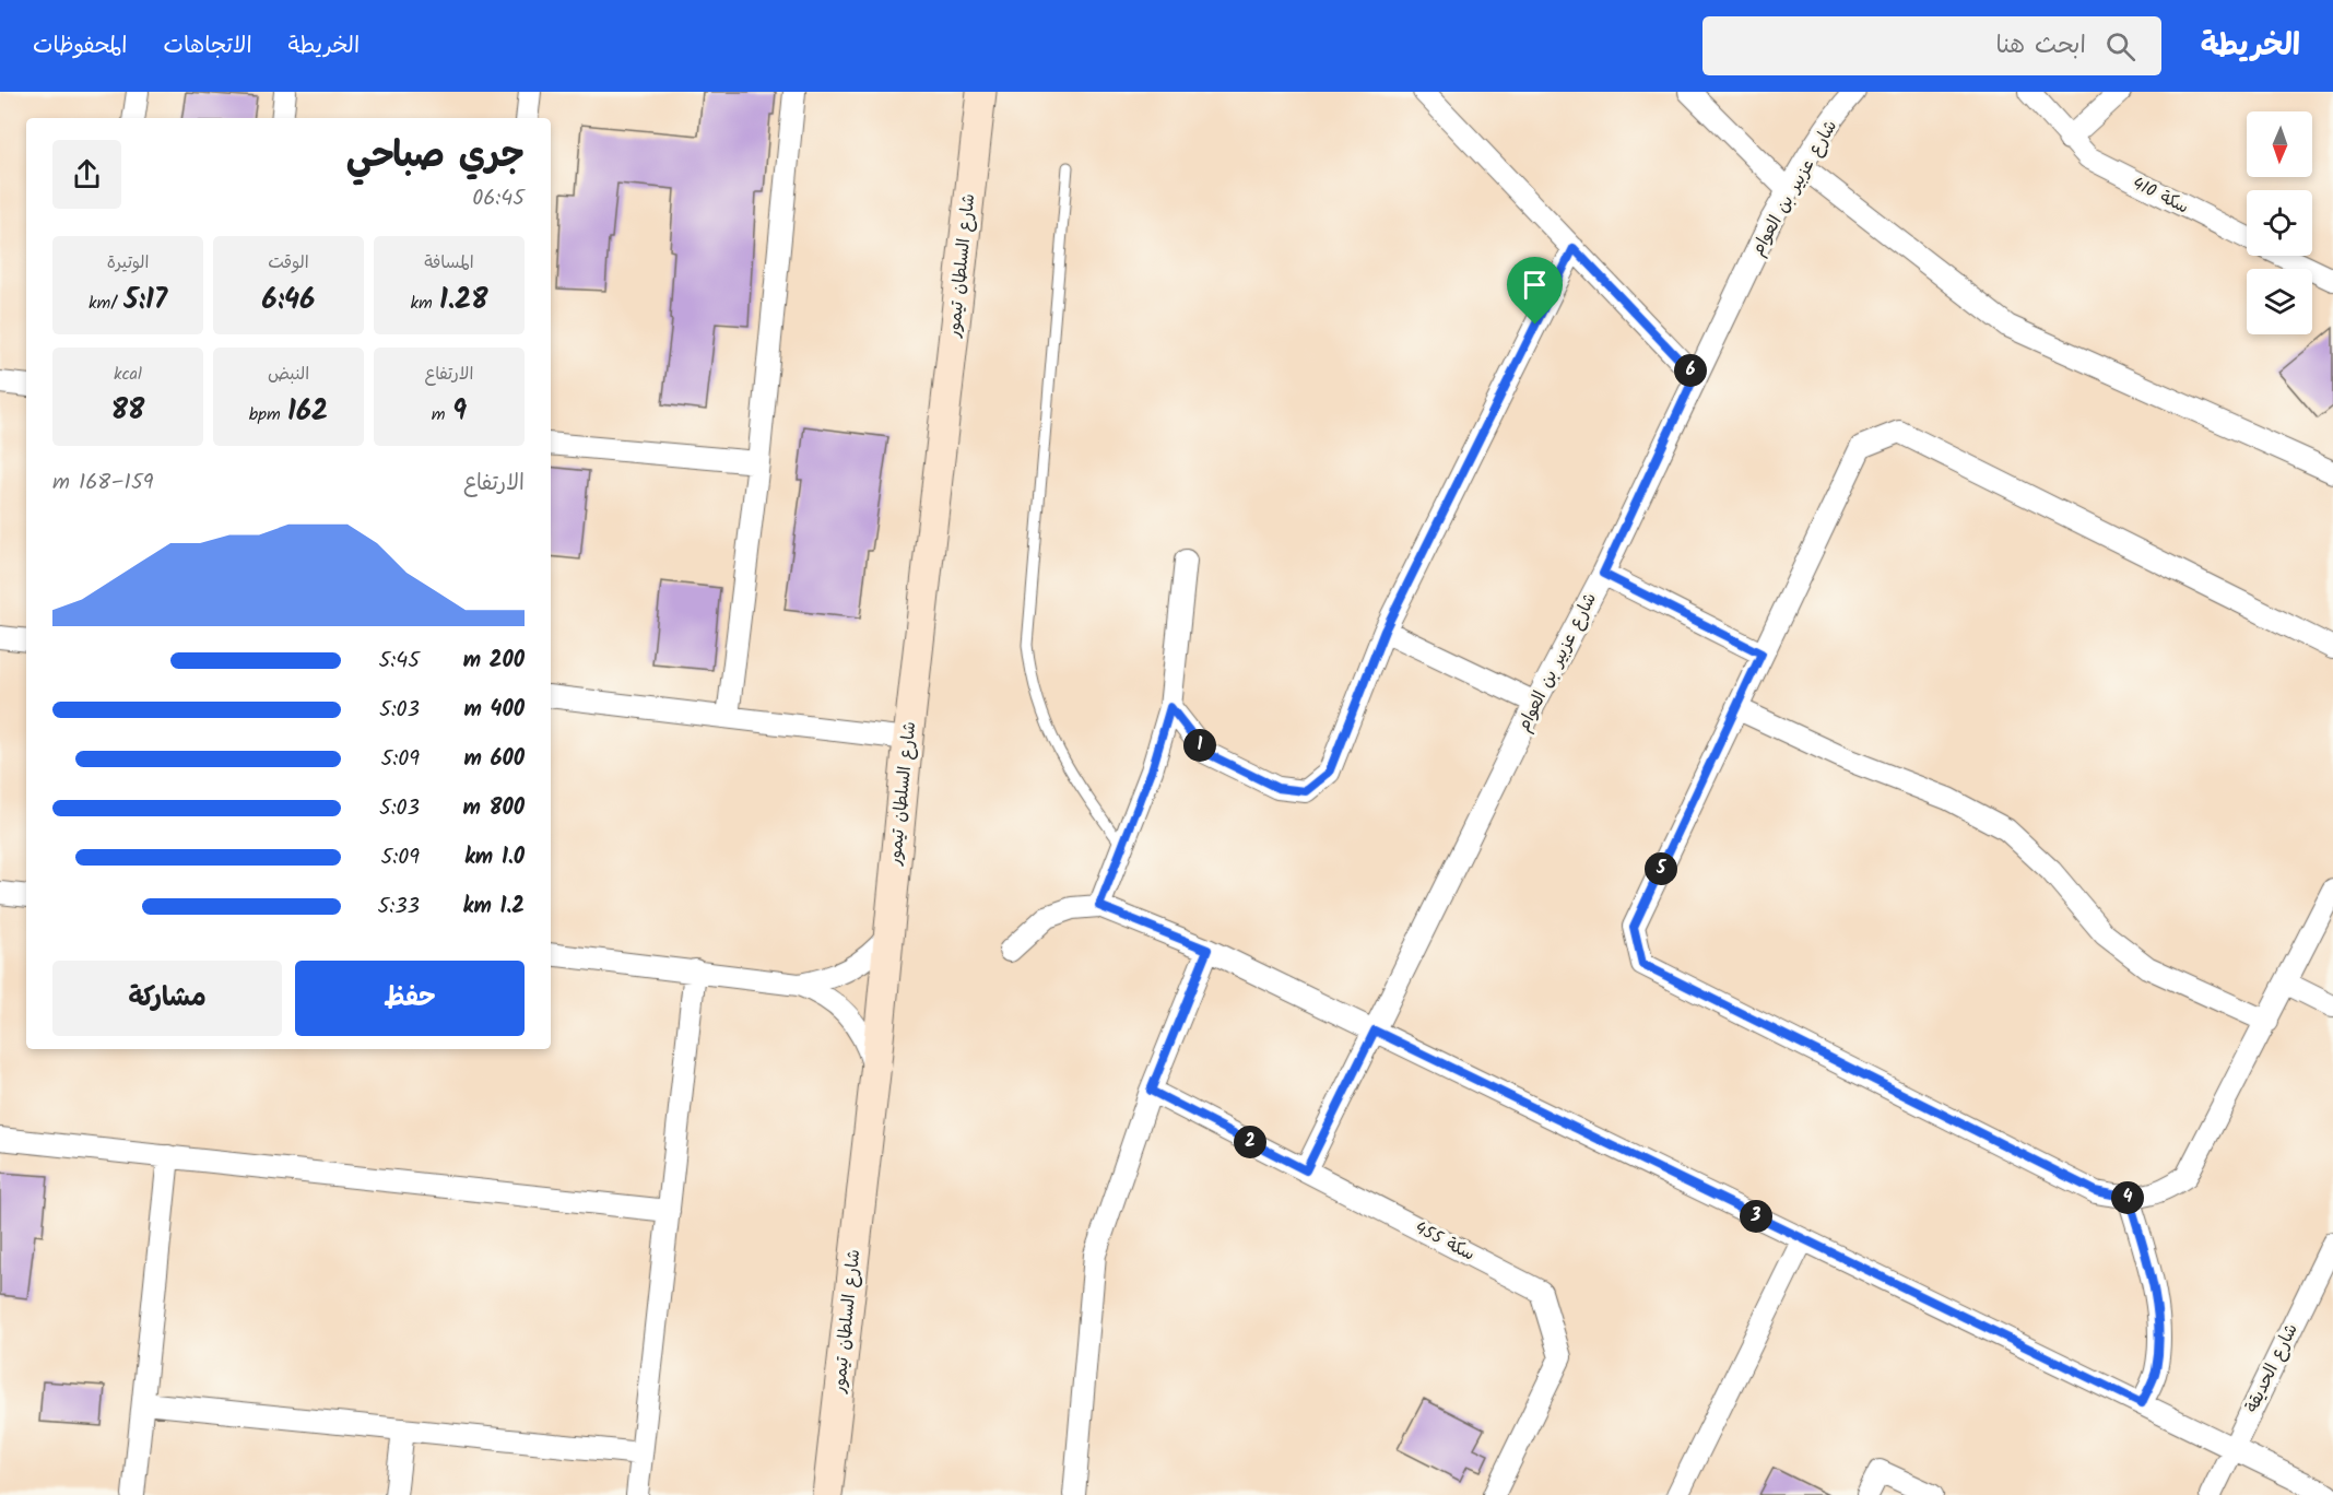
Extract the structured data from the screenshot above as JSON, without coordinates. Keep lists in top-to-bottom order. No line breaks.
{"streets":{"main road":["شارع السلطان تيمور"],"street":["شارع عزبير بن العوام","سكة 410","سكة 455","شارع الحديقة"]},"crossings":[["شارع عزبير بن العوام","سكة 455"]],"north":"bottom","page":{"header":"الخريطة","search":"ابحث هنا","nav":["الخريطة","الاتجاهات","المحفوظات"],"heading":["جري صباحي","06:45"],"stats":[["المسافة","1.28 km"],["الوقت","6:46"],["الوتيرة","5:17 /km"],["الارتفاع","9 m"],["النبض","162 bpm"],["kcal","88"]],"pins":["6","1","5","2","4","3"],"chart":["الارتفاع","159–168 m"],"list":[{"name":"200 m","note":"5:45"},{"name":"400 m","note":"5:03"},{"name":"600 m","note":"5:09"},{"name":"800 m","note":"5:03"},{"name":"1.0 km","note":"5:09"},{"name":"1.2 km","note":"5:33"}],"buttons":["حفظ","مشاركة"]}}
